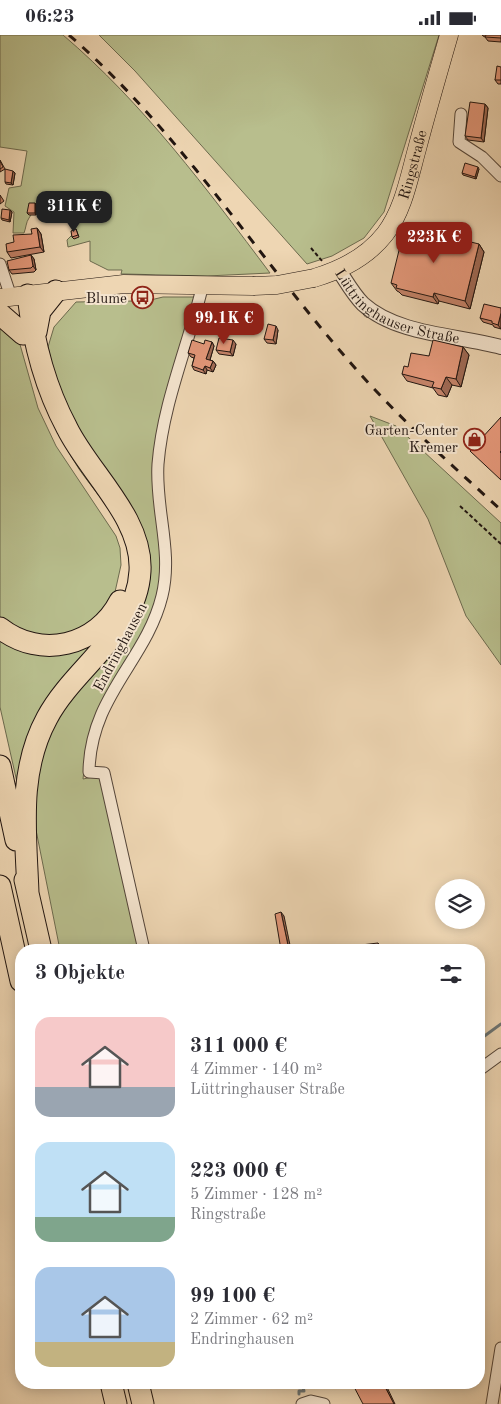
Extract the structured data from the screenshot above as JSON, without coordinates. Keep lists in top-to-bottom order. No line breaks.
{"streets":{"main road":["Ringstraße","Lüttringhauser Straße"],"street":["Endringhausen"]},"crossings":[["Ringstraße","Lüttringhauser Straße"],["Lüttringhauser Straße","Endringhausen"]],"places":{"bus stop":["Blume"],"shop":["Garten-Center Kremer"]},"page":{"status":"06:23","price":["311K €","223K €","99.1K €"],"heading":"3 Objekte","list":[{"name":"311 000 €","note":"4 Zimmer · 140 m² · Lüttringhauser Straße"},{"name":"223 000 €","note":"5 Zimmer · 128 m² · Ringstraße"},{"name":"99 100 €","note":"2 Zimmer · 62 m² · Endringhausen"}]}}
